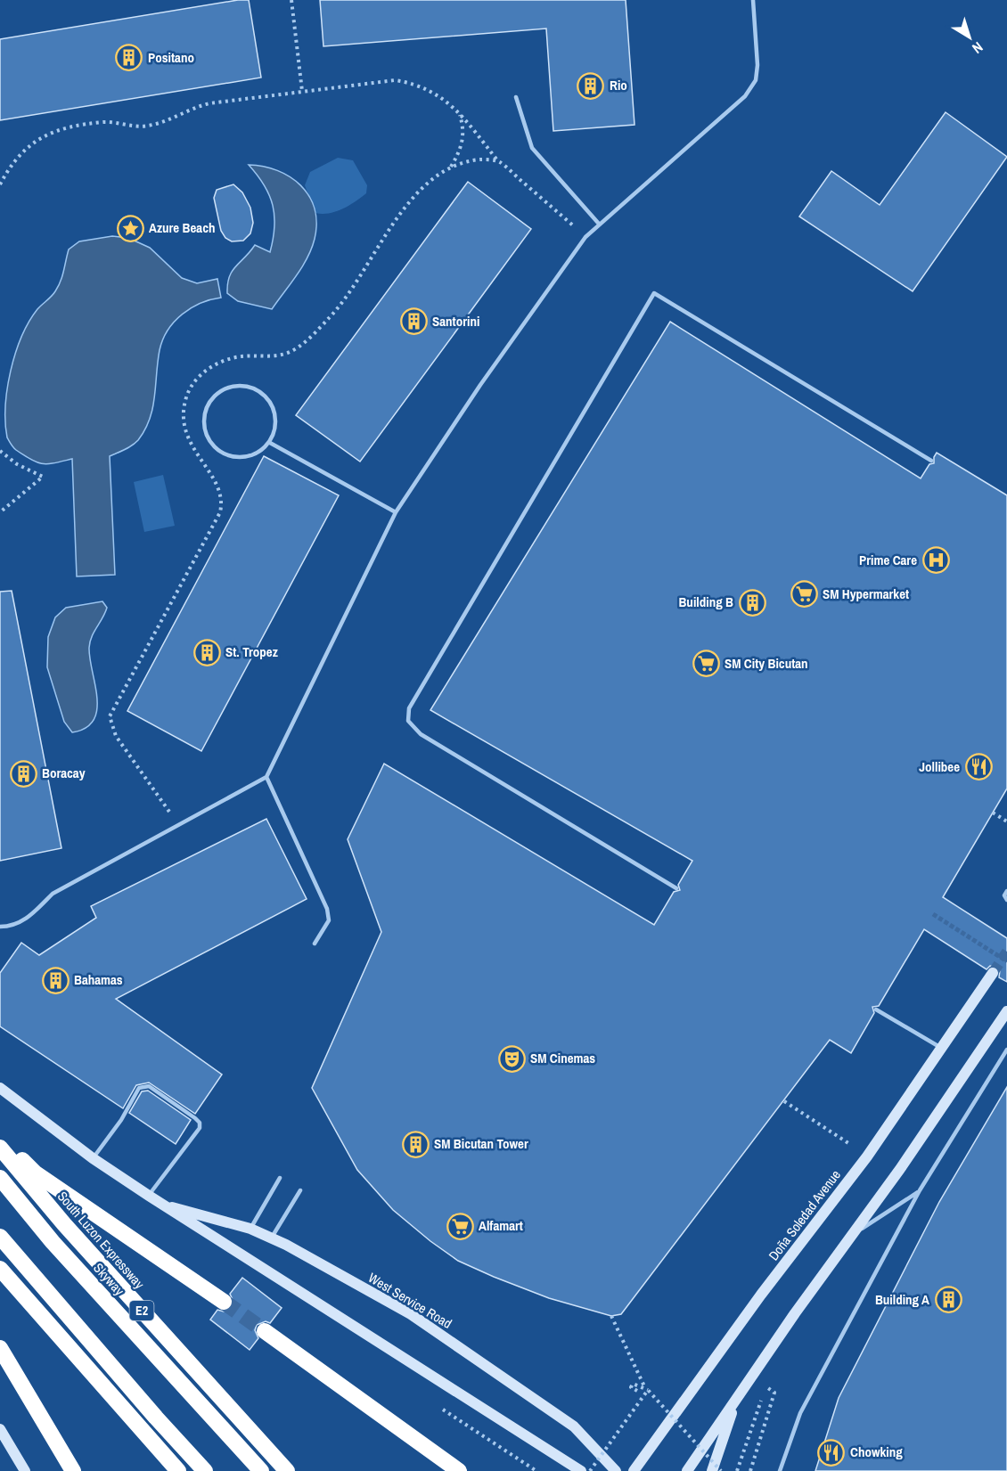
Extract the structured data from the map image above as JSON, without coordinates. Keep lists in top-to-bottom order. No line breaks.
{"streets":{"highway":["South Luzon Expressway","Skyway","E2"],"main road":["Doña Soledad Avenue","West Service Road"]},"places":{"building":["Positano","Rio","Santorini","Building B","St. Tropez","Boracay","Bahamas","SM Bicutan Tower","Building A"],"place":["Azure Beach"],"hospital":["Prime Care"],"supermarket":["SM Hypermarket","SM City Bicutan","Alfamart"],"restaurant":["Jollibee","Chowking"],"theatre":["SM Cinemas"]},"north":"bottom right"}
